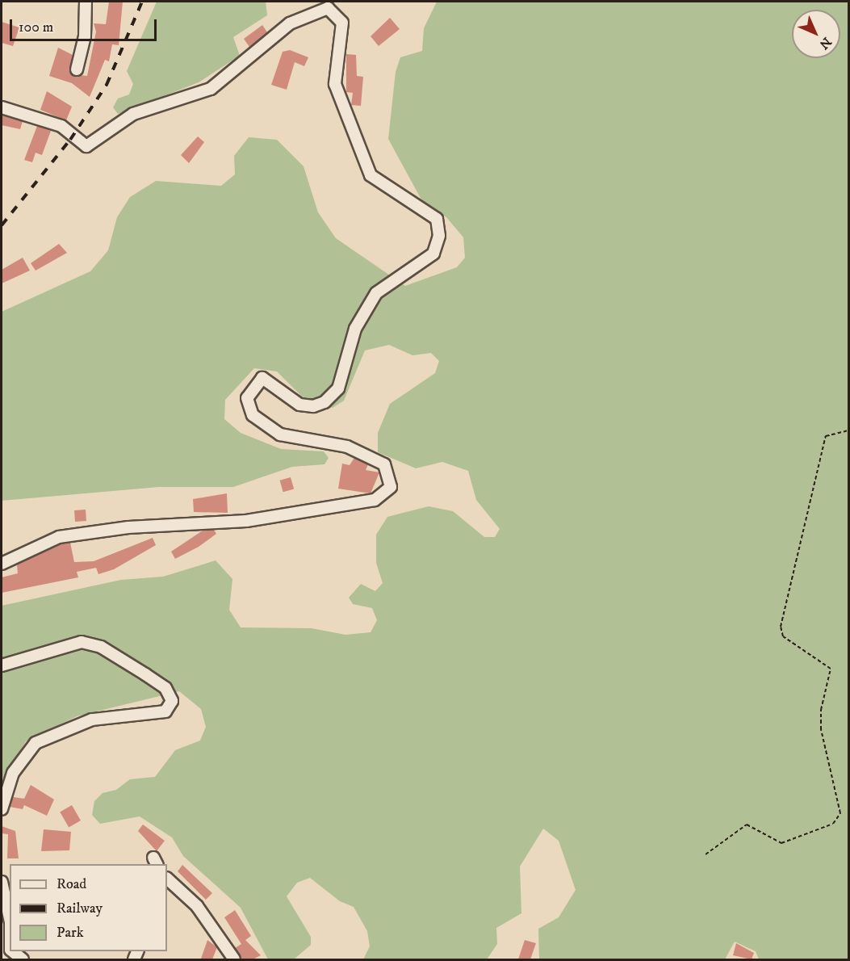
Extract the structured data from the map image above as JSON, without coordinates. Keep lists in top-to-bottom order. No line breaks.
{"legend":["Road","Railway","Park"],"scale_bar":"100 m","north":"bottom right"}
